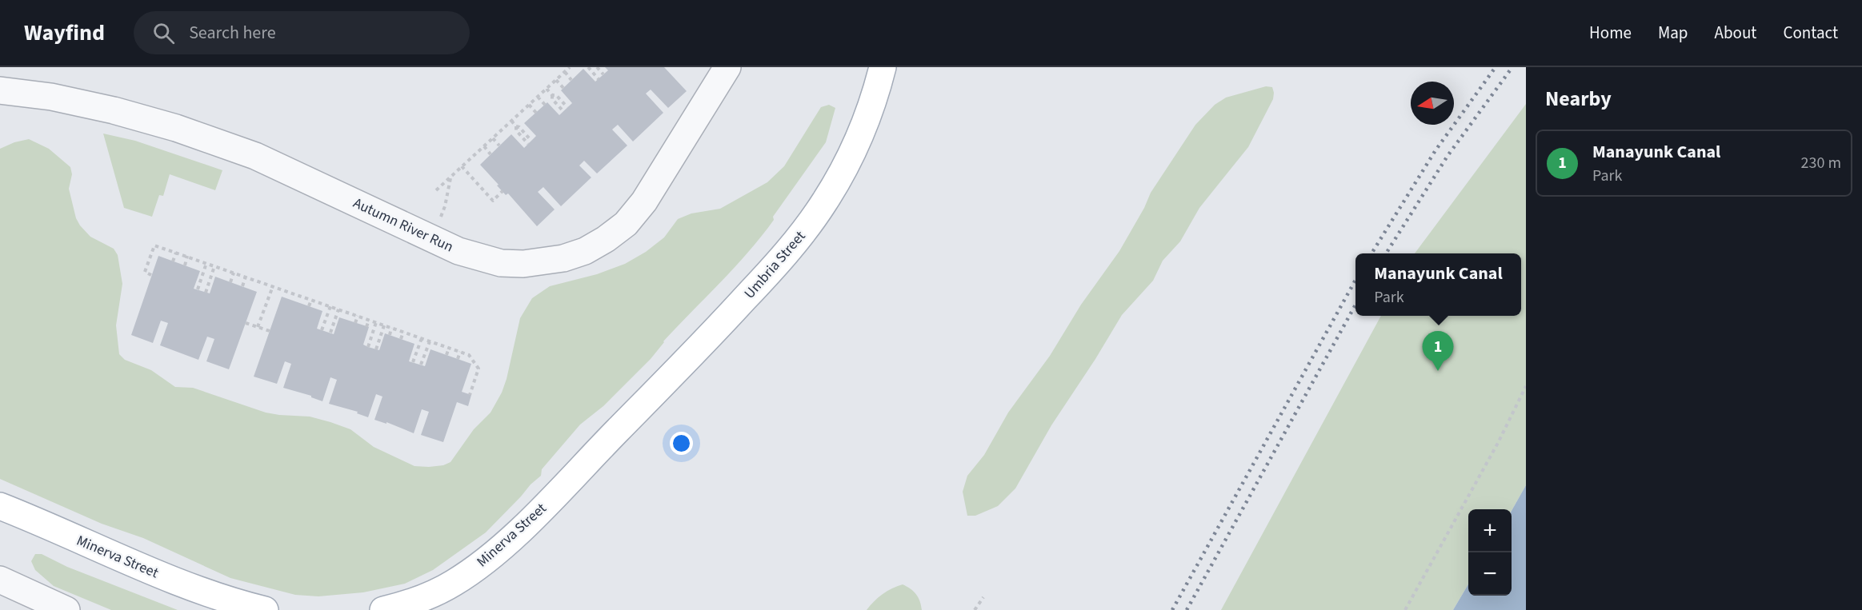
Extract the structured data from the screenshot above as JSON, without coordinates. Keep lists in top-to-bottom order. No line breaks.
{"streets":{"main road":["Umbria Street","Minerva Street"],"street":["Autumn River Run"]},"crossings":[["Umbria Street","Minerva Street"]],"north":"left","page":{"header":"Wayfind","search":"Search here","nav":["Home","Map","About","Contact"],"heading":"Nearby","list":[{"mark":"1","name":"Manayunk Canal","note":"Park","value":"230 m"}],"popup":["Manayunk Canal","Park"],"pins":"1","map_buttons":["+","−"]}}
